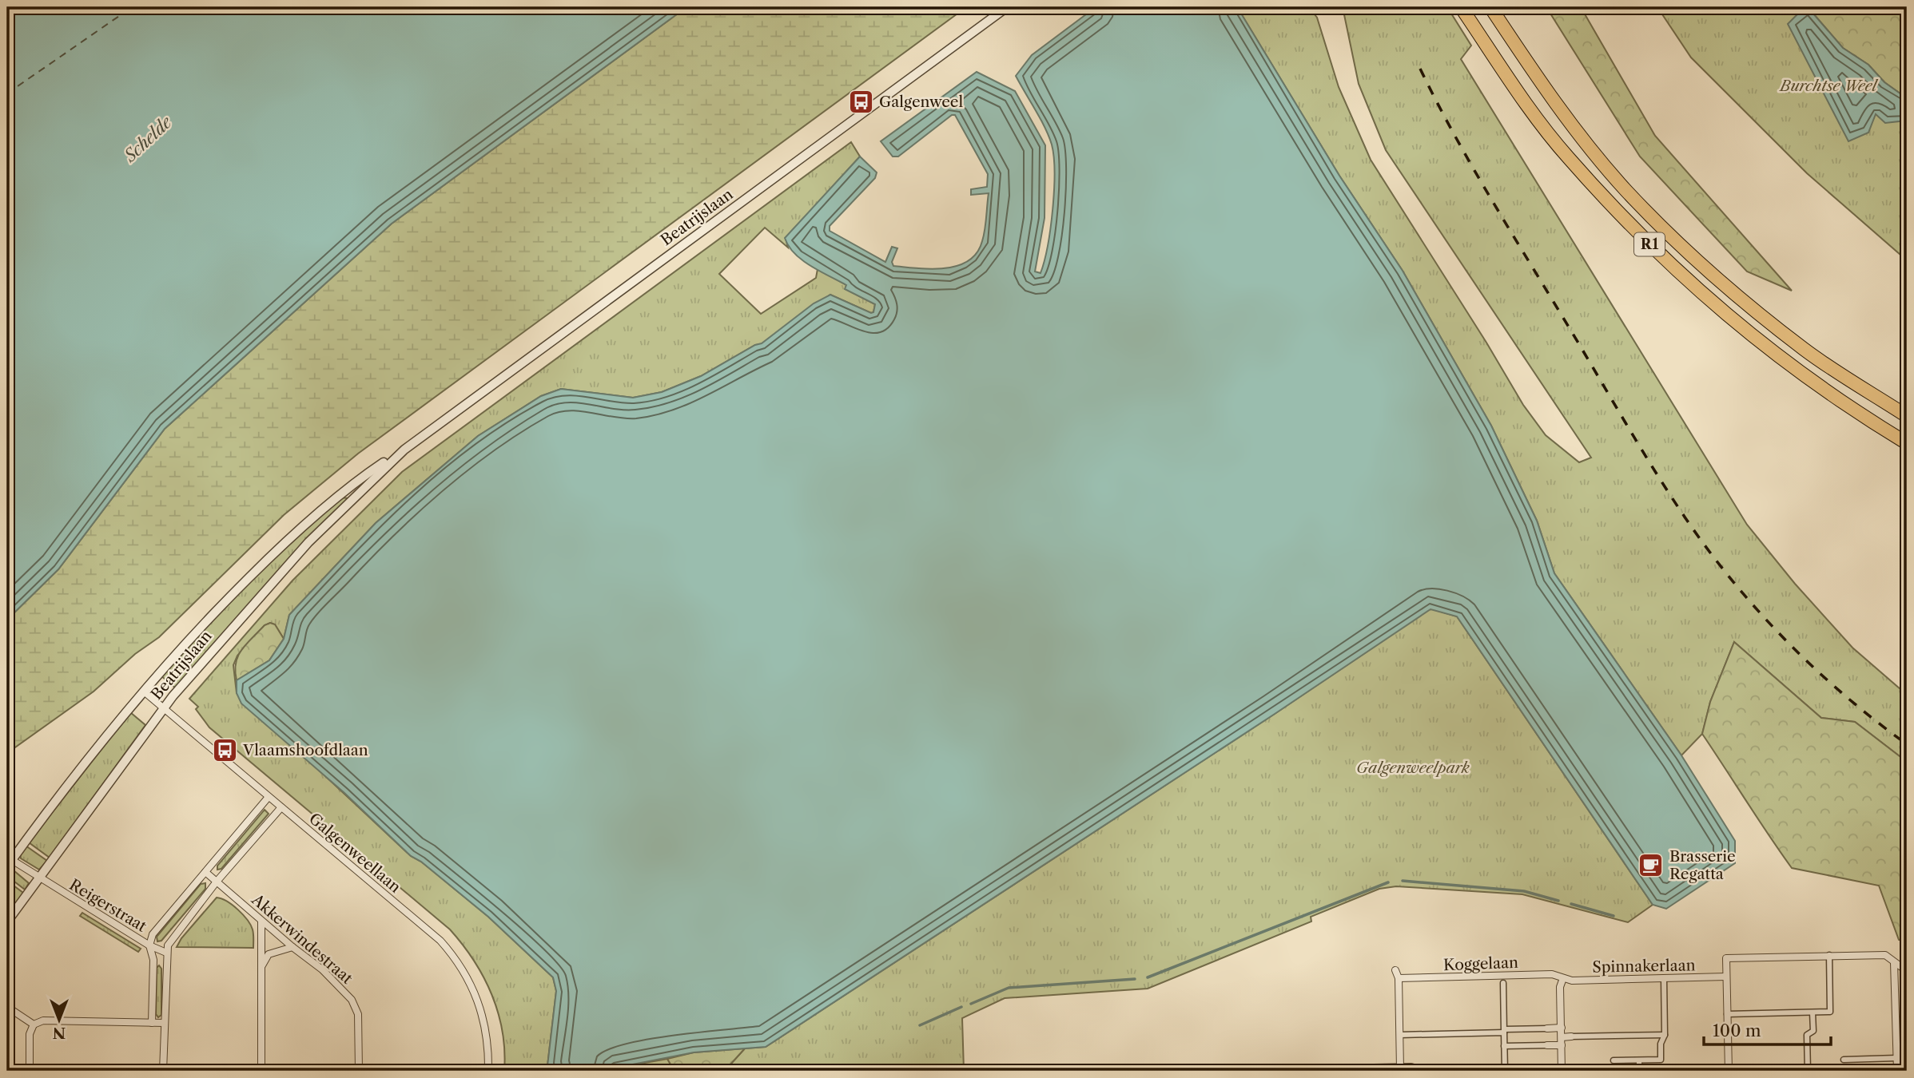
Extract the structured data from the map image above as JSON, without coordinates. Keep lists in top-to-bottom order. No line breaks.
{"streets":{"highway":["R1"],"street":["Beatrijslaan","Galgenweellaan","Reigerstraat","Akkerwindestraat","Koggelaan","Spinnakerlaan"]},"crossings":[["Beatrijslaan","Galgenweellaan"],["Beatrijslaan","Reigerstraat"],["Koggelaan","Spinnakerlaan"]],"water":["Schelde"],"parks":["Burchtse Weel","Galgenweelpark"],"places":{"bus stop":["Galgenweel","Vlaamshoofdlaan"],"cafe":["Brasserie Regatta"]},"scale_bar":"100 m","north":"bottom"}
